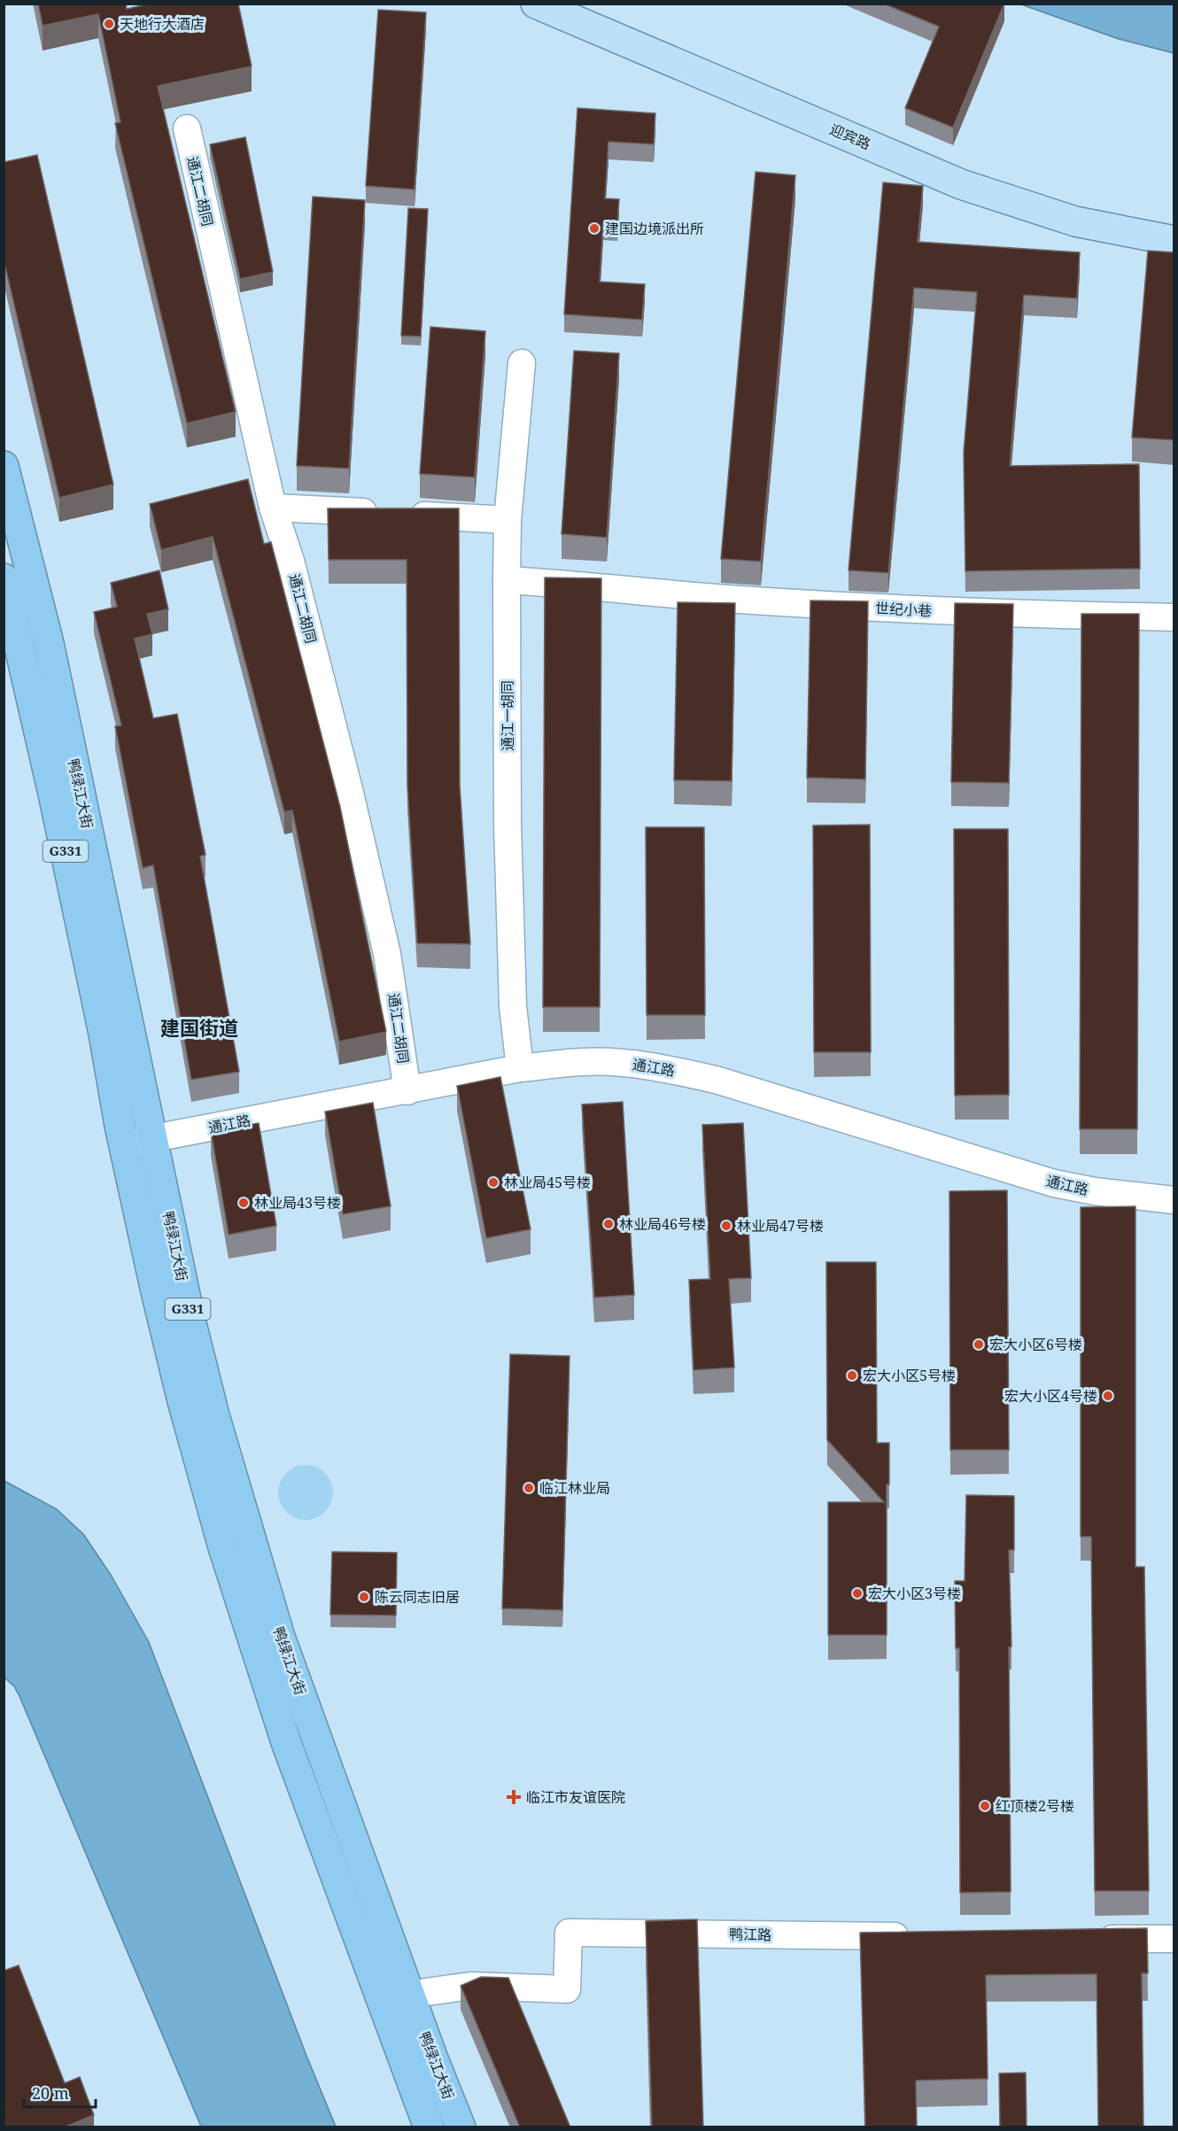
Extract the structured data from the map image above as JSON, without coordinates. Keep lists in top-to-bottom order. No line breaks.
{"streets":{"highway":["鸭绿江大街","G331"],"main road":["迎宾路"],"street":["通江二胡同","世纪小巷","通江一胡同","通江路","鸭江路"]},"crossings":[["通江二胡同","通江路"],["世纪小巷","通江一胡同"],["通江一胡同","通江路"],["鸭绿江大街","通江路"],["鸭绿江大街","鸭江路"]],"districts":["建国街道"],"places":{"other":["天地行大酒店","建国边境派出所","林业局45号楼","林业局43号楼","林业局46号楼","林业局47号楼","宏大小区6号楼","宏大小区5号楼","宏大小区4号楼","临江林业局","宏大小区3号楼","陈云同志旧居","红顶楼2号楼"],"health":["临江市友谊医院"]},"scale_bar":"20 m"}
